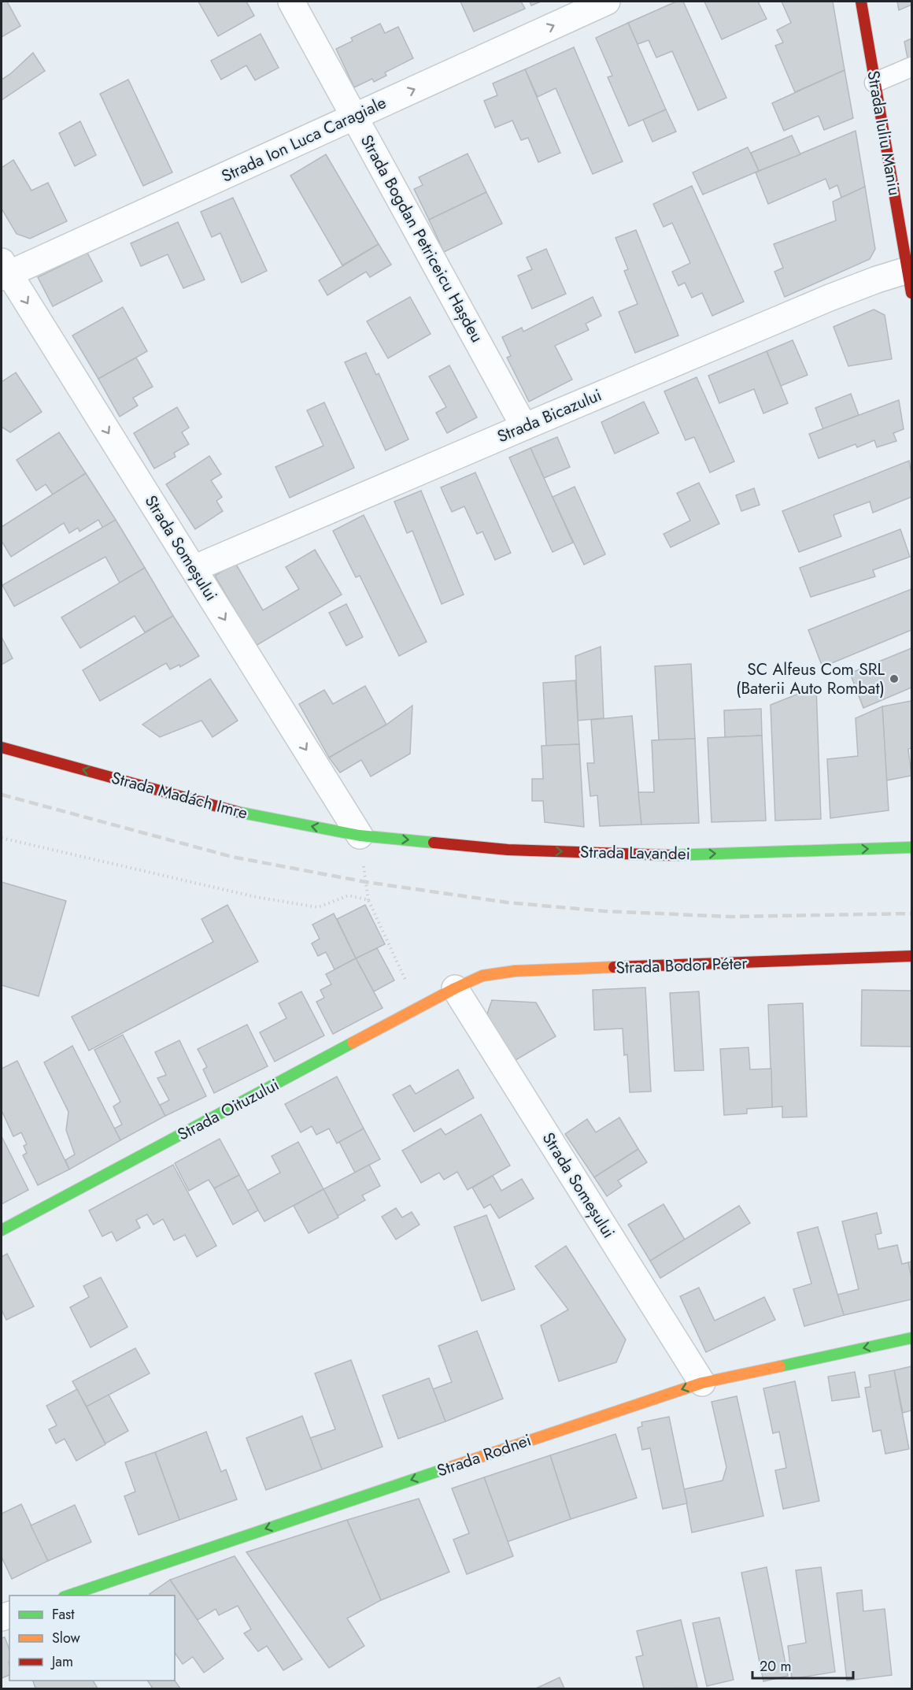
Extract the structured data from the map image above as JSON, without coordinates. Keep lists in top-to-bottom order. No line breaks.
{"streets":{"street":["Strada Iuliu Maniu","Strada Ion Luca Caragiale","Strada Bogdan Petriceicu Hașdeu","Strada Bicazului","Strada Someșului","Strada Madách Imre","Strada Lavandei","Strada Bodor Péter","Strada Oituzului","Strada Rodnei"]},"crossings":[["Strada Iuliu Maniu","Strada Bicazului"],["Strada Ion Luca Caragiale","Strada Bogdan Petriceicu Hașdeu"],["Strada Ion Luca Caragiale","Strada Someșului"],["Strada Bogdan Petriceicu Hașdeu","Strada Bicazului"],["Strada Bicazului","Strada Someșului"],["Strada Someșului","Strada Madách Imre"],["Strada Someșului","Strada Lavandei"],["Strada Someșului","Strada Bodor Péter"],["Strada Someșului","Strada Oituzului"],["Strada Someșului","Strada Rodnei"],["Strada Madách Imre","Strada Lavandei"],["Strada Bodor Péter","Strada Oituzului"]],"one_way":["Strada Ion Luca Caragiale","Strada Someșului","Strada Madách Imre","Strada Lavandei","Strada Rodnei"],"places":["SC Alfeus Com SRL (Baterii Auto Rombat)"],"legend":["Fast","Slow","Jam"],"scale_bar":"20 m"}
